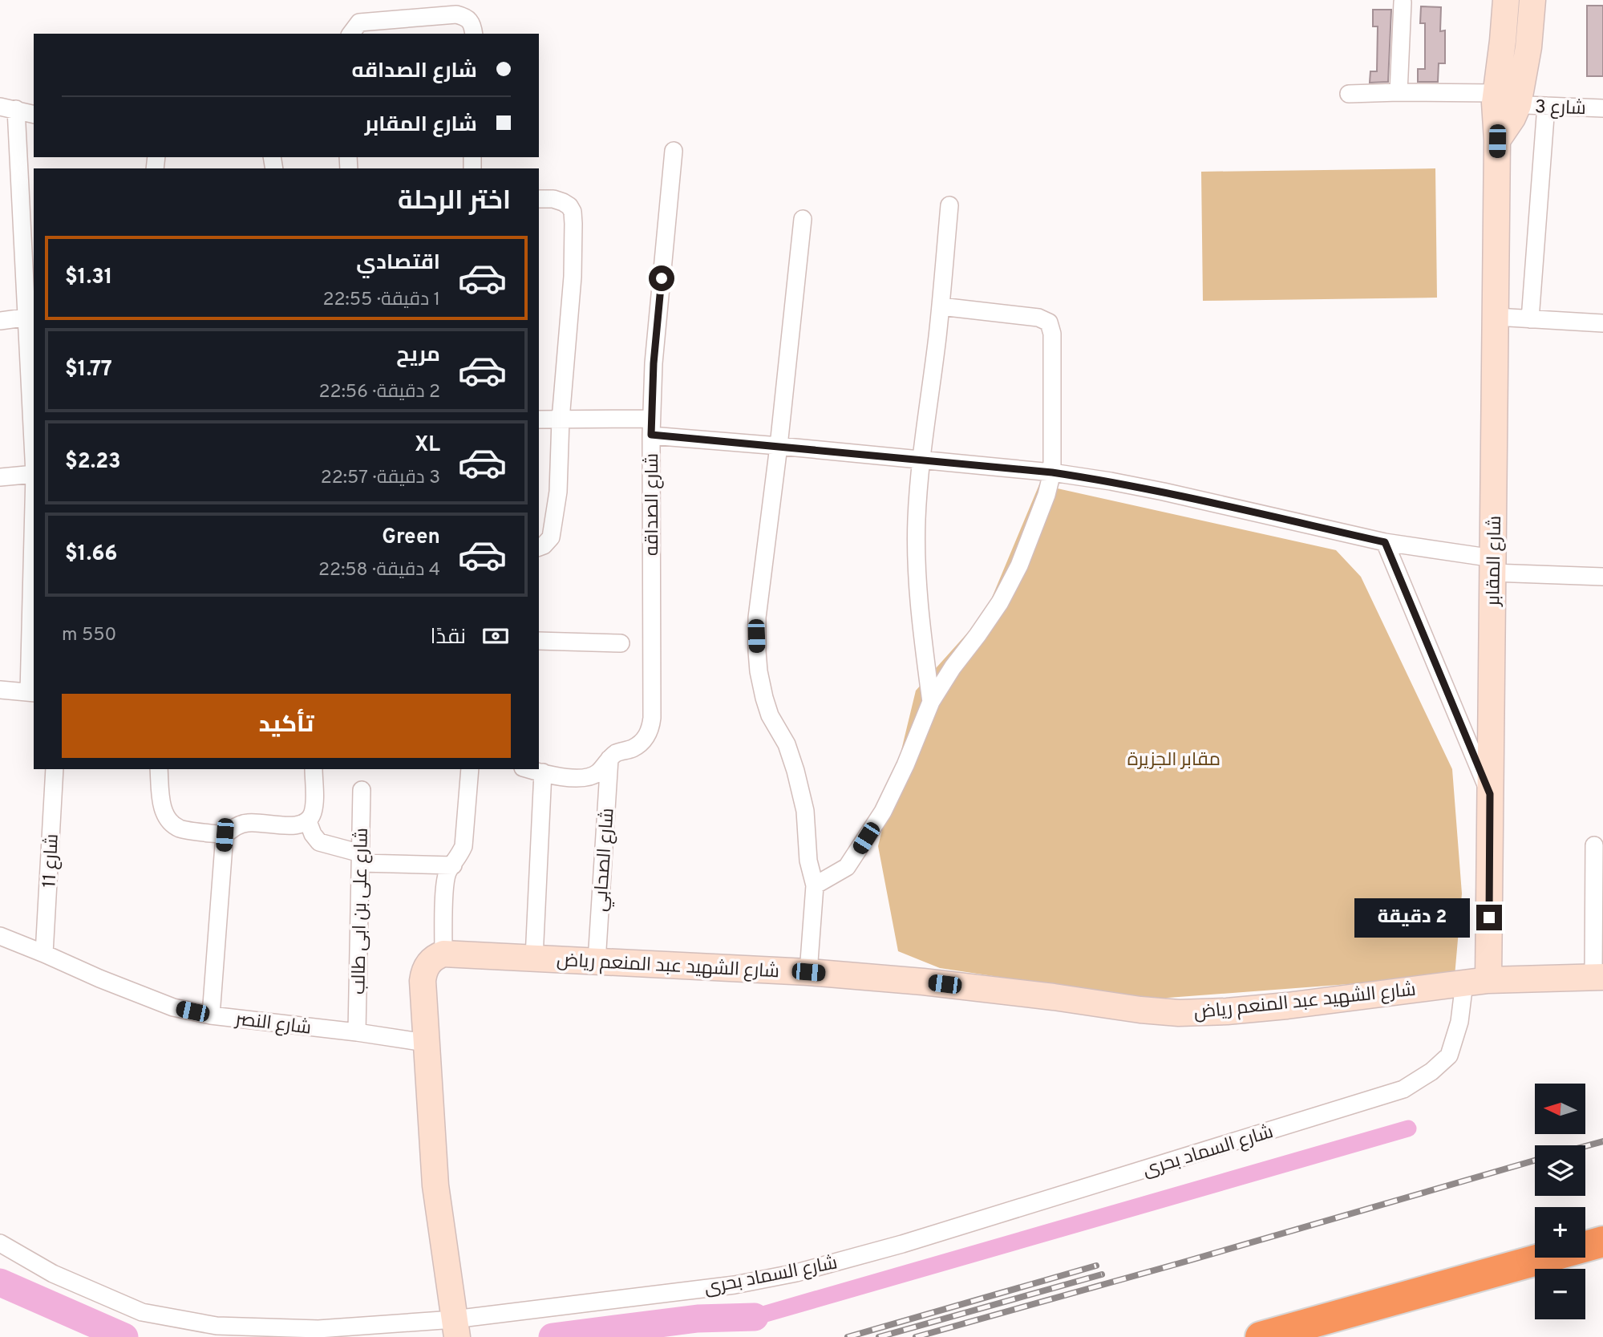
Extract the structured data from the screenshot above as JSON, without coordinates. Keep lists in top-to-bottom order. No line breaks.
{"streets":{"street":["شارع 3","شارع الصداقه","شارع المقابر","شارع الصحابي","شارع 11","شارع على بن ابى طالب","شارع الشهيد عبد المنعم رياض","شارع النصر","شارع السماد بحرى"]},"crossings":[["شارع 3","شارع المقابر"],["شارع الصداقه","شارع الصحابي"],["شارع المقابر","شارع الشهيد عبد المنعم رياض"],["شارع المقابر","شارع السماد بحرى"],["شارع الصحابي","شارع الشهيد عبد المنعم رياض"],["شارع 11","شارع النصر"],["شارع على بن ابى طالب","شارع النصر"],["شارع الشهيد عبد المنعم رياض","شارع السماد بحرى"]],"parks":["مقابر الجزيرة"],"north":"left","page":{"banner":["شارع الصداقه","شارع المقابر"],"heading":"اختر الرحلة","list":[{"name":"اقتصادي","note":"1 دقيقة · 22:55","value":"$1.31"},{"name":"مريح","note":"2 دقيقة · 22:56","value":"$1.77"},{"name":"XL","note":"3 دقيقة · 22:57","value":"$2.23"},{"name":"Green","note":"4 دقيقة · 22:58","value":"$1.66"}],"pay":["نقدًا","550 m"],"buttons":"تأكيد","bubble":"2 دقيقة","map_buttons":["+","−"]}}
